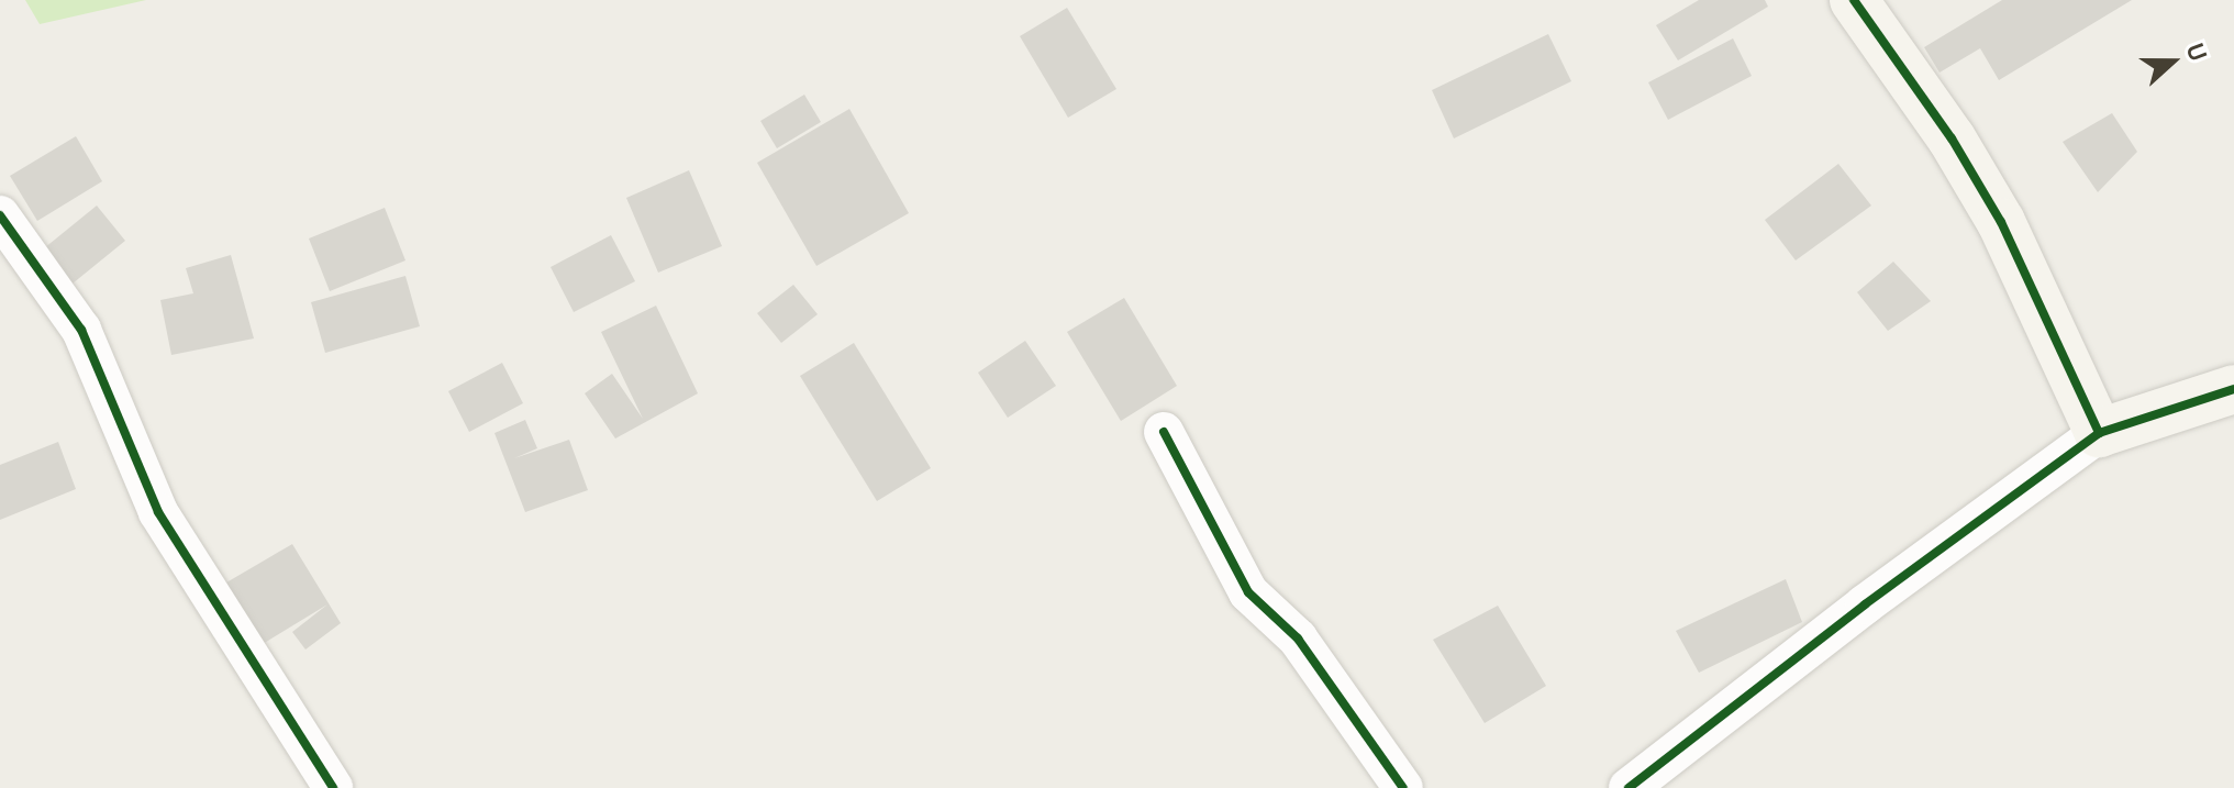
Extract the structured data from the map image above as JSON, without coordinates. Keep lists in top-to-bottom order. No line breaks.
{"north":"right"}
